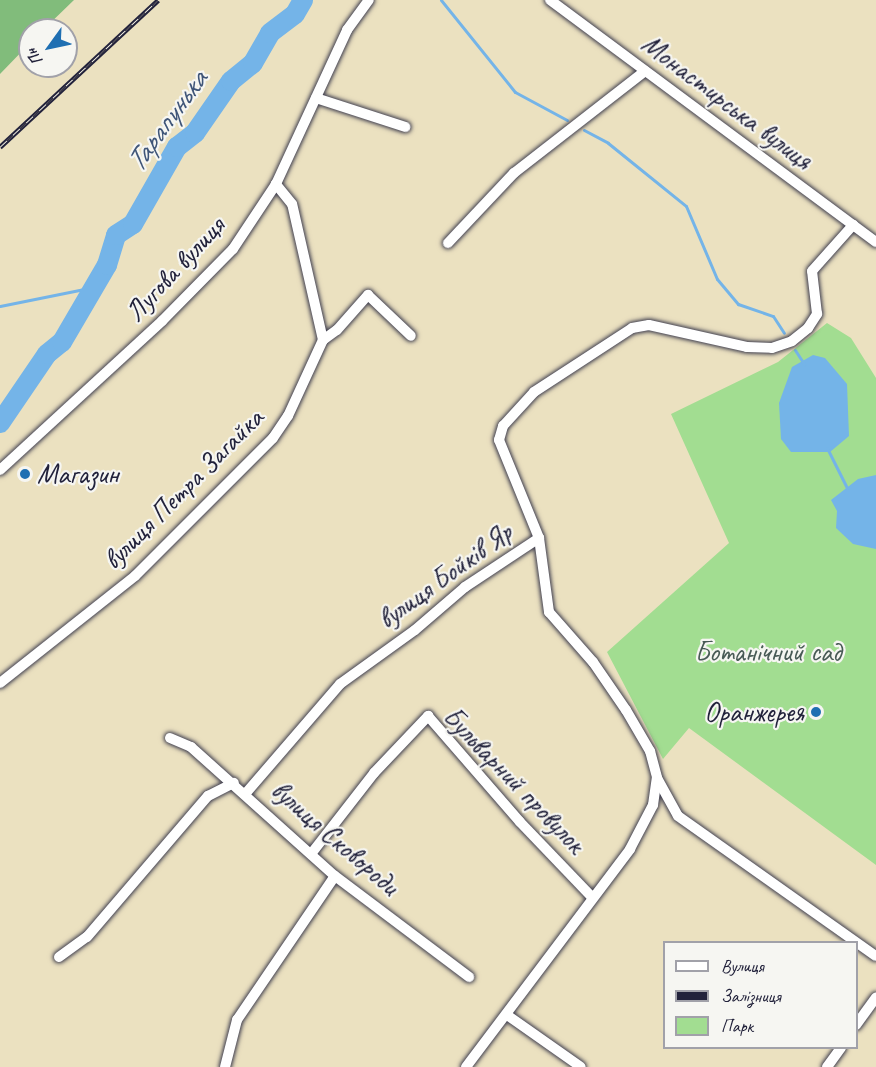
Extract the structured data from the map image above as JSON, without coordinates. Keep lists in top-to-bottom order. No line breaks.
{"streets":{"street":["Монастирська вулиця","Лугова вулиця","вулиця Петра Загайка","вулиця Бойків Яр","Бульварний провулок","вулиця Сковороди"]},"crossings":[["Монастирська вулиця","вулиця Бойків Яр"],["вулиця Бойків Яр","вулиця Сковороди"],["Бульварний провулок","вулиця Сковороди"]],"water":["Тарапунька"],"parks":["Ботанічний сад"],"places":["Магазин","Оранжерея"],"legend":["Вулиця","Залізниця","Парк"],"north":"bottom left"}
